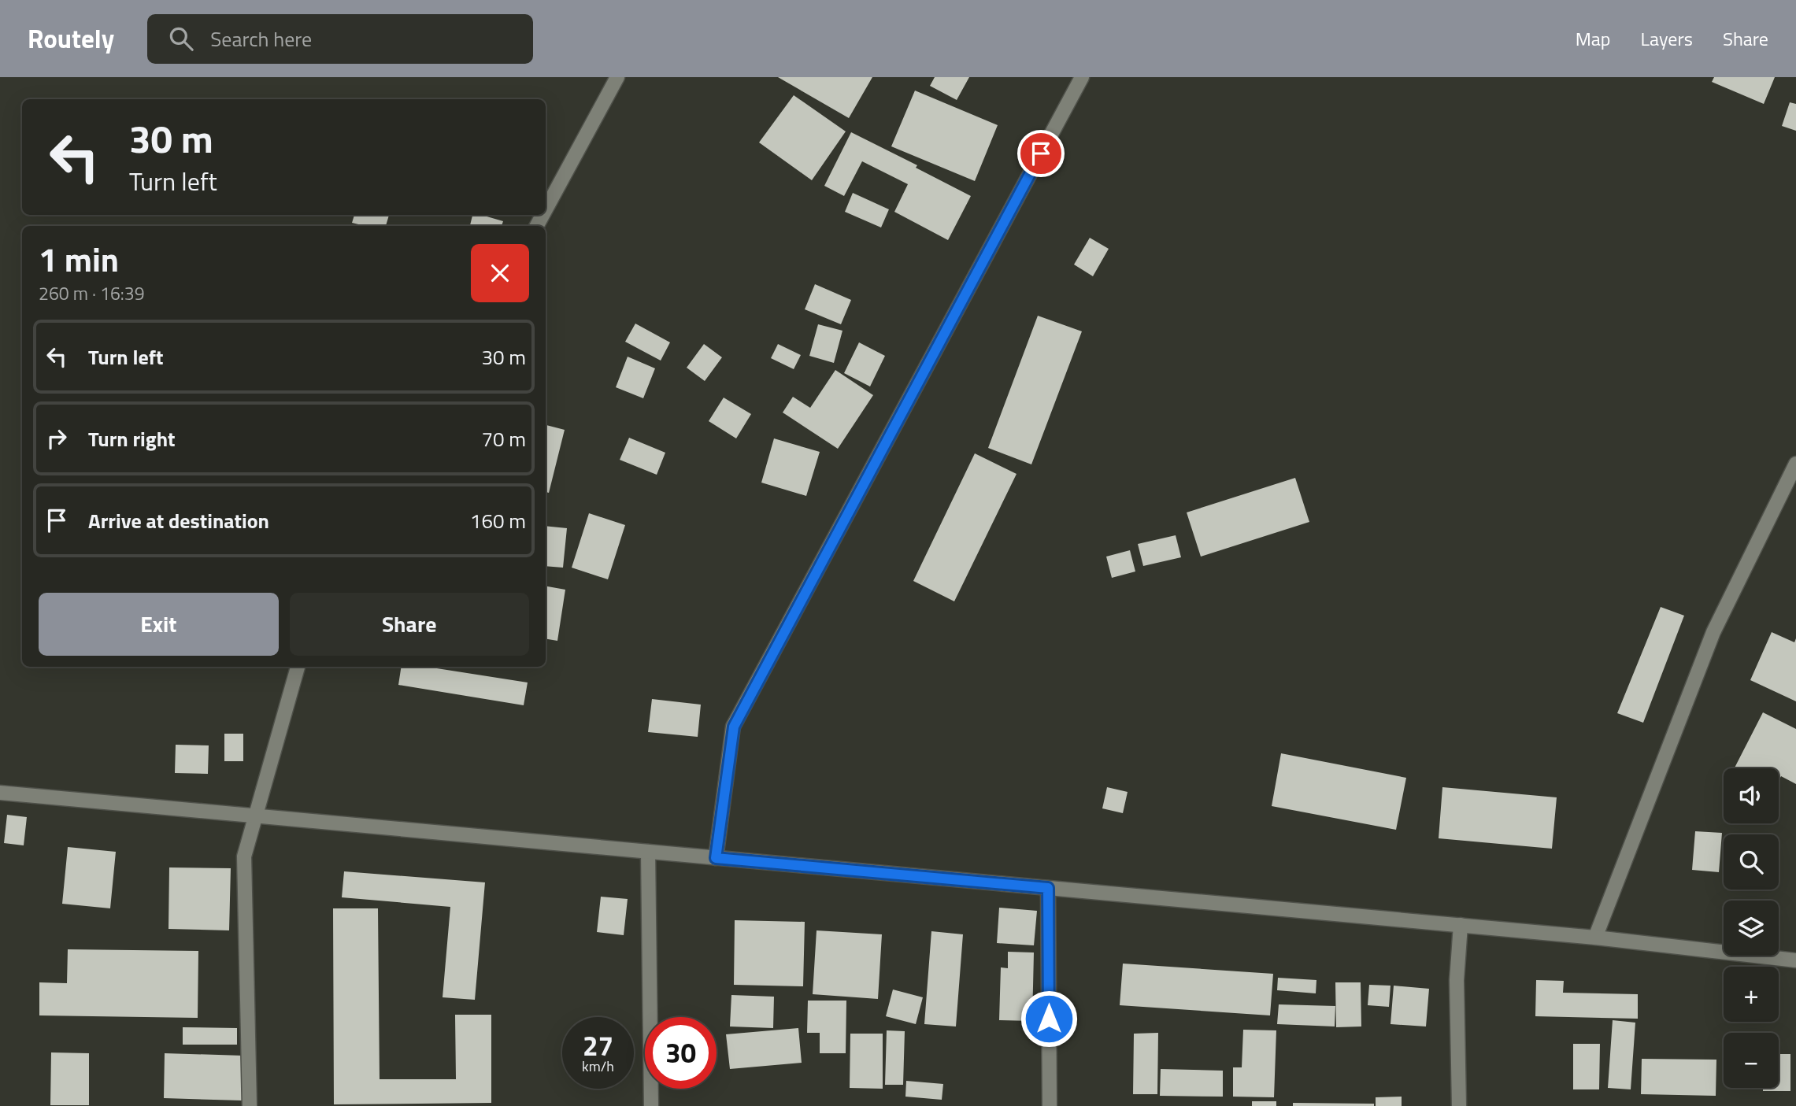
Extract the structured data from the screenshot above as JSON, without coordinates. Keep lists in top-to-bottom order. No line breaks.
{"page":{"header":"Routely","search":"Search here","nav":["Map","Layers","Share"],"turn":["30 m","Turn left"],"heading":["1 min","260 m · 16:39"],"list":[{"name":"Turn left","value":"30 m"},{"name":"Turn right","value":"70 m"},{"name":"Arrive at destination","value":"160 m"}],"buttons":["Exit","Share"],"map_buttons":["+","−"],"speed":"27 km/h","limit":"30"}}
